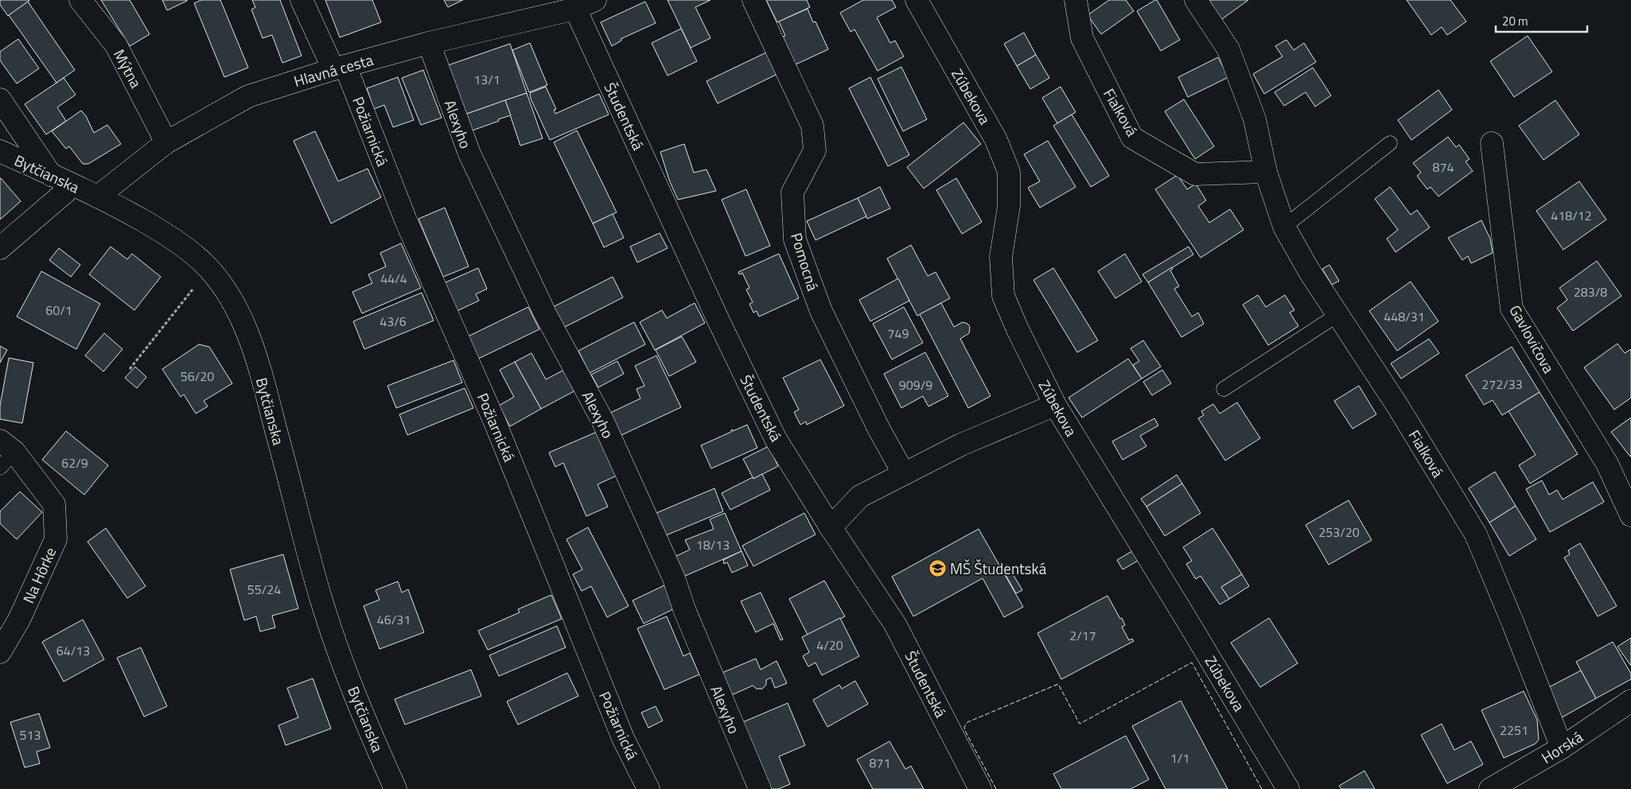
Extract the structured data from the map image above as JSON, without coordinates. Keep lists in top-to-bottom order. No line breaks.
{"streets":{"street":["Mýtna","Hlavná cesta","Zúbekova","Fialková","Študentská","Alexyho","Požiarnická","Bytčianska","Pomocná","Gavlovičova","Na Hôrke","Horská"]},"crossings":[["Mýtna","Hlavná cesta"],["Hlavná cesta","Študentská"],["Hlavná cesta","Alexyho"],["Hlavná cesta","Požiarnická"],["Hlavná cesta","Bytčianska"],["Fialková","Horská"]],"places":{"school or university":["MŠ Študentská"]},"house_numbers":["13/1","874","418/12","44/4","283/8","60/1","448/31","43/6","749","56/20","272/33","909/9","62/9","253/20","18/13","55/24","46/31","2/17","4/20","64/13","2251","513","1/1","871"],"scale_bar":"20 m"}
